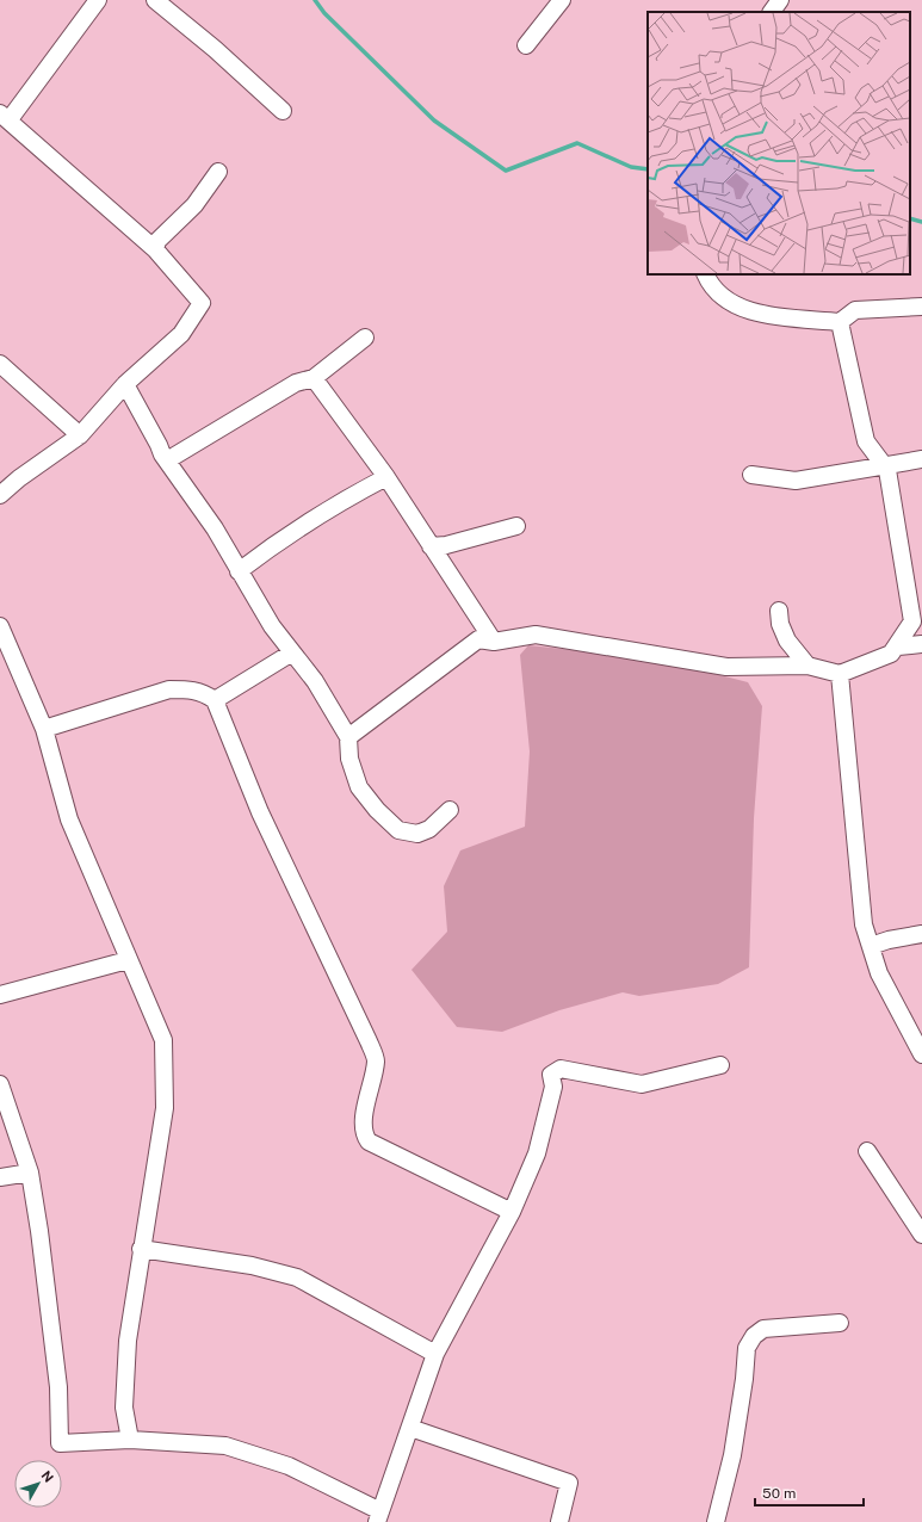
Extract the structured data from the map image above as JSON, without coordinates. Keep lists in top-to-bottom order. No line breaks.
{"scale_bar":"50 m","north":"top right"}
